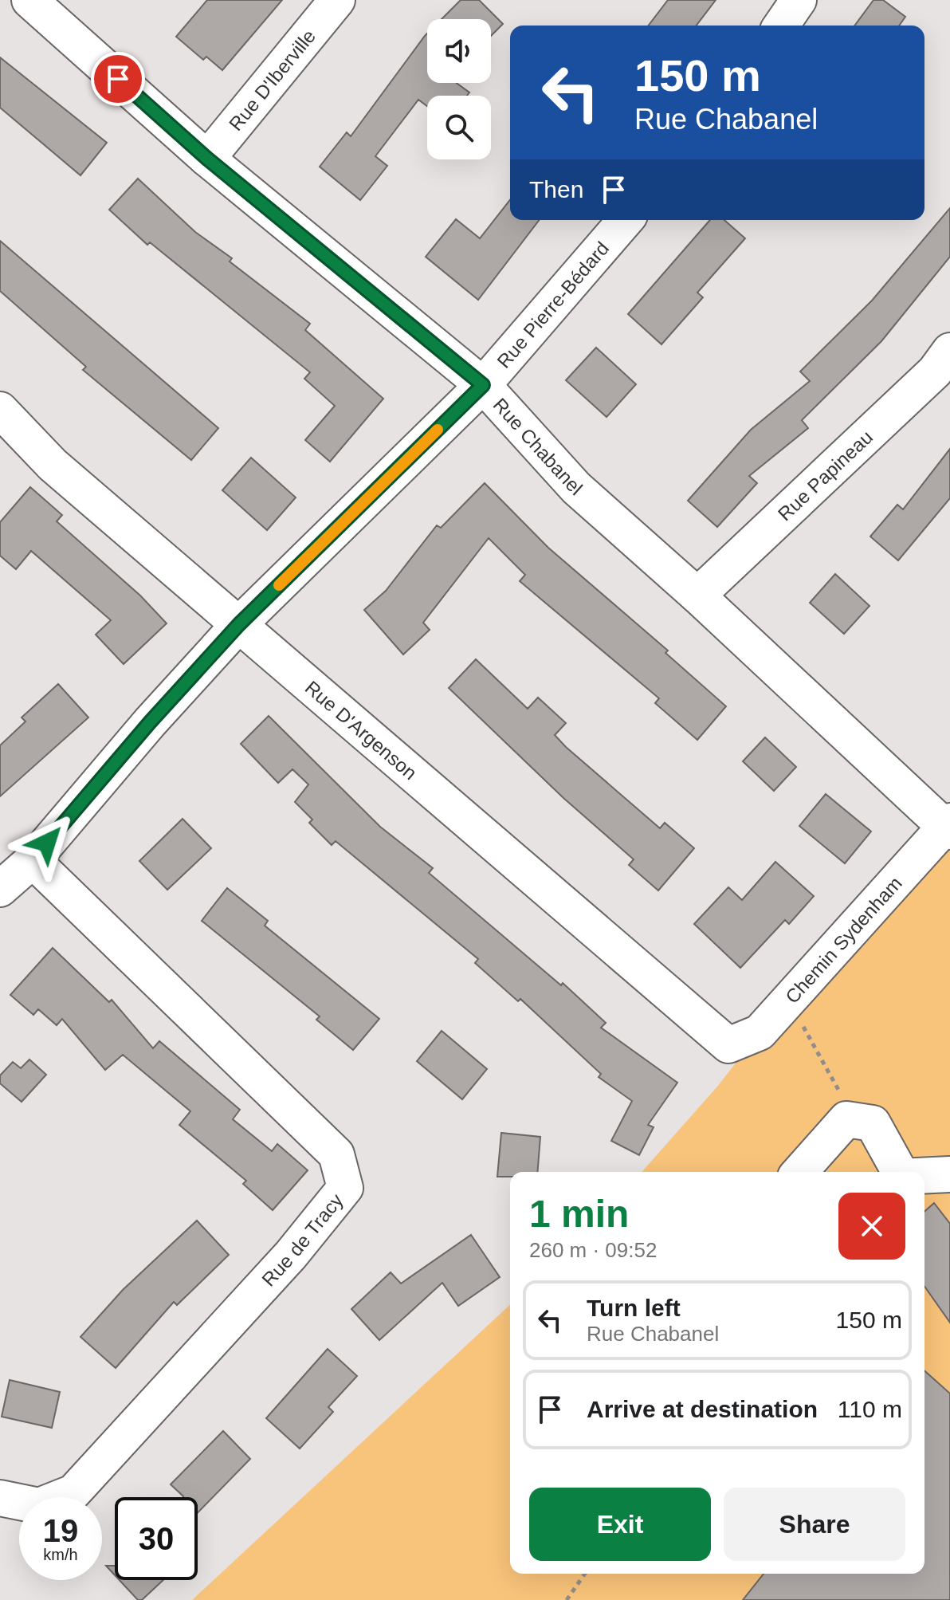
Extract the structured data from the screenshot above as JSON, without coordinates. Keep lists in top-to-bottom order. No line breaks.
{"streets":{"street":["Rue D'Iberville","Rue Pierre-Bédard","Rue Chabanel","Rue Papineau","Rue D'Argenson","Chemin Sydenham","Rue de Tracy"]},"crossings":[["Rue D'Iberville","Rue Chabanel"],["Rue Pierre-Bédard","Rue Chabanel"],["Rue Pierre-Bédard","Rue D'Argenson"],["Rue Pierre-Bédard","Rue de Tracy"],["Rue Chabanel","Rue Papineau"],["Rue Chabanel","Chemin Sydenham"],["Rue D'Argenson","Chemin Sydenham"]],"page":{"turn":["150 m","Rue Chabanel"],"then":"Then","heading":["1 min","260 m · 09:52"],"list":[{"name":"Turn left","note":"Rue Chabanel","value":"150 m"},{"name":"Arrive at destination","value":"110 m"}],"buttons":["Exit","Share"],"speed":"19 km/h","limit":"30"}}
